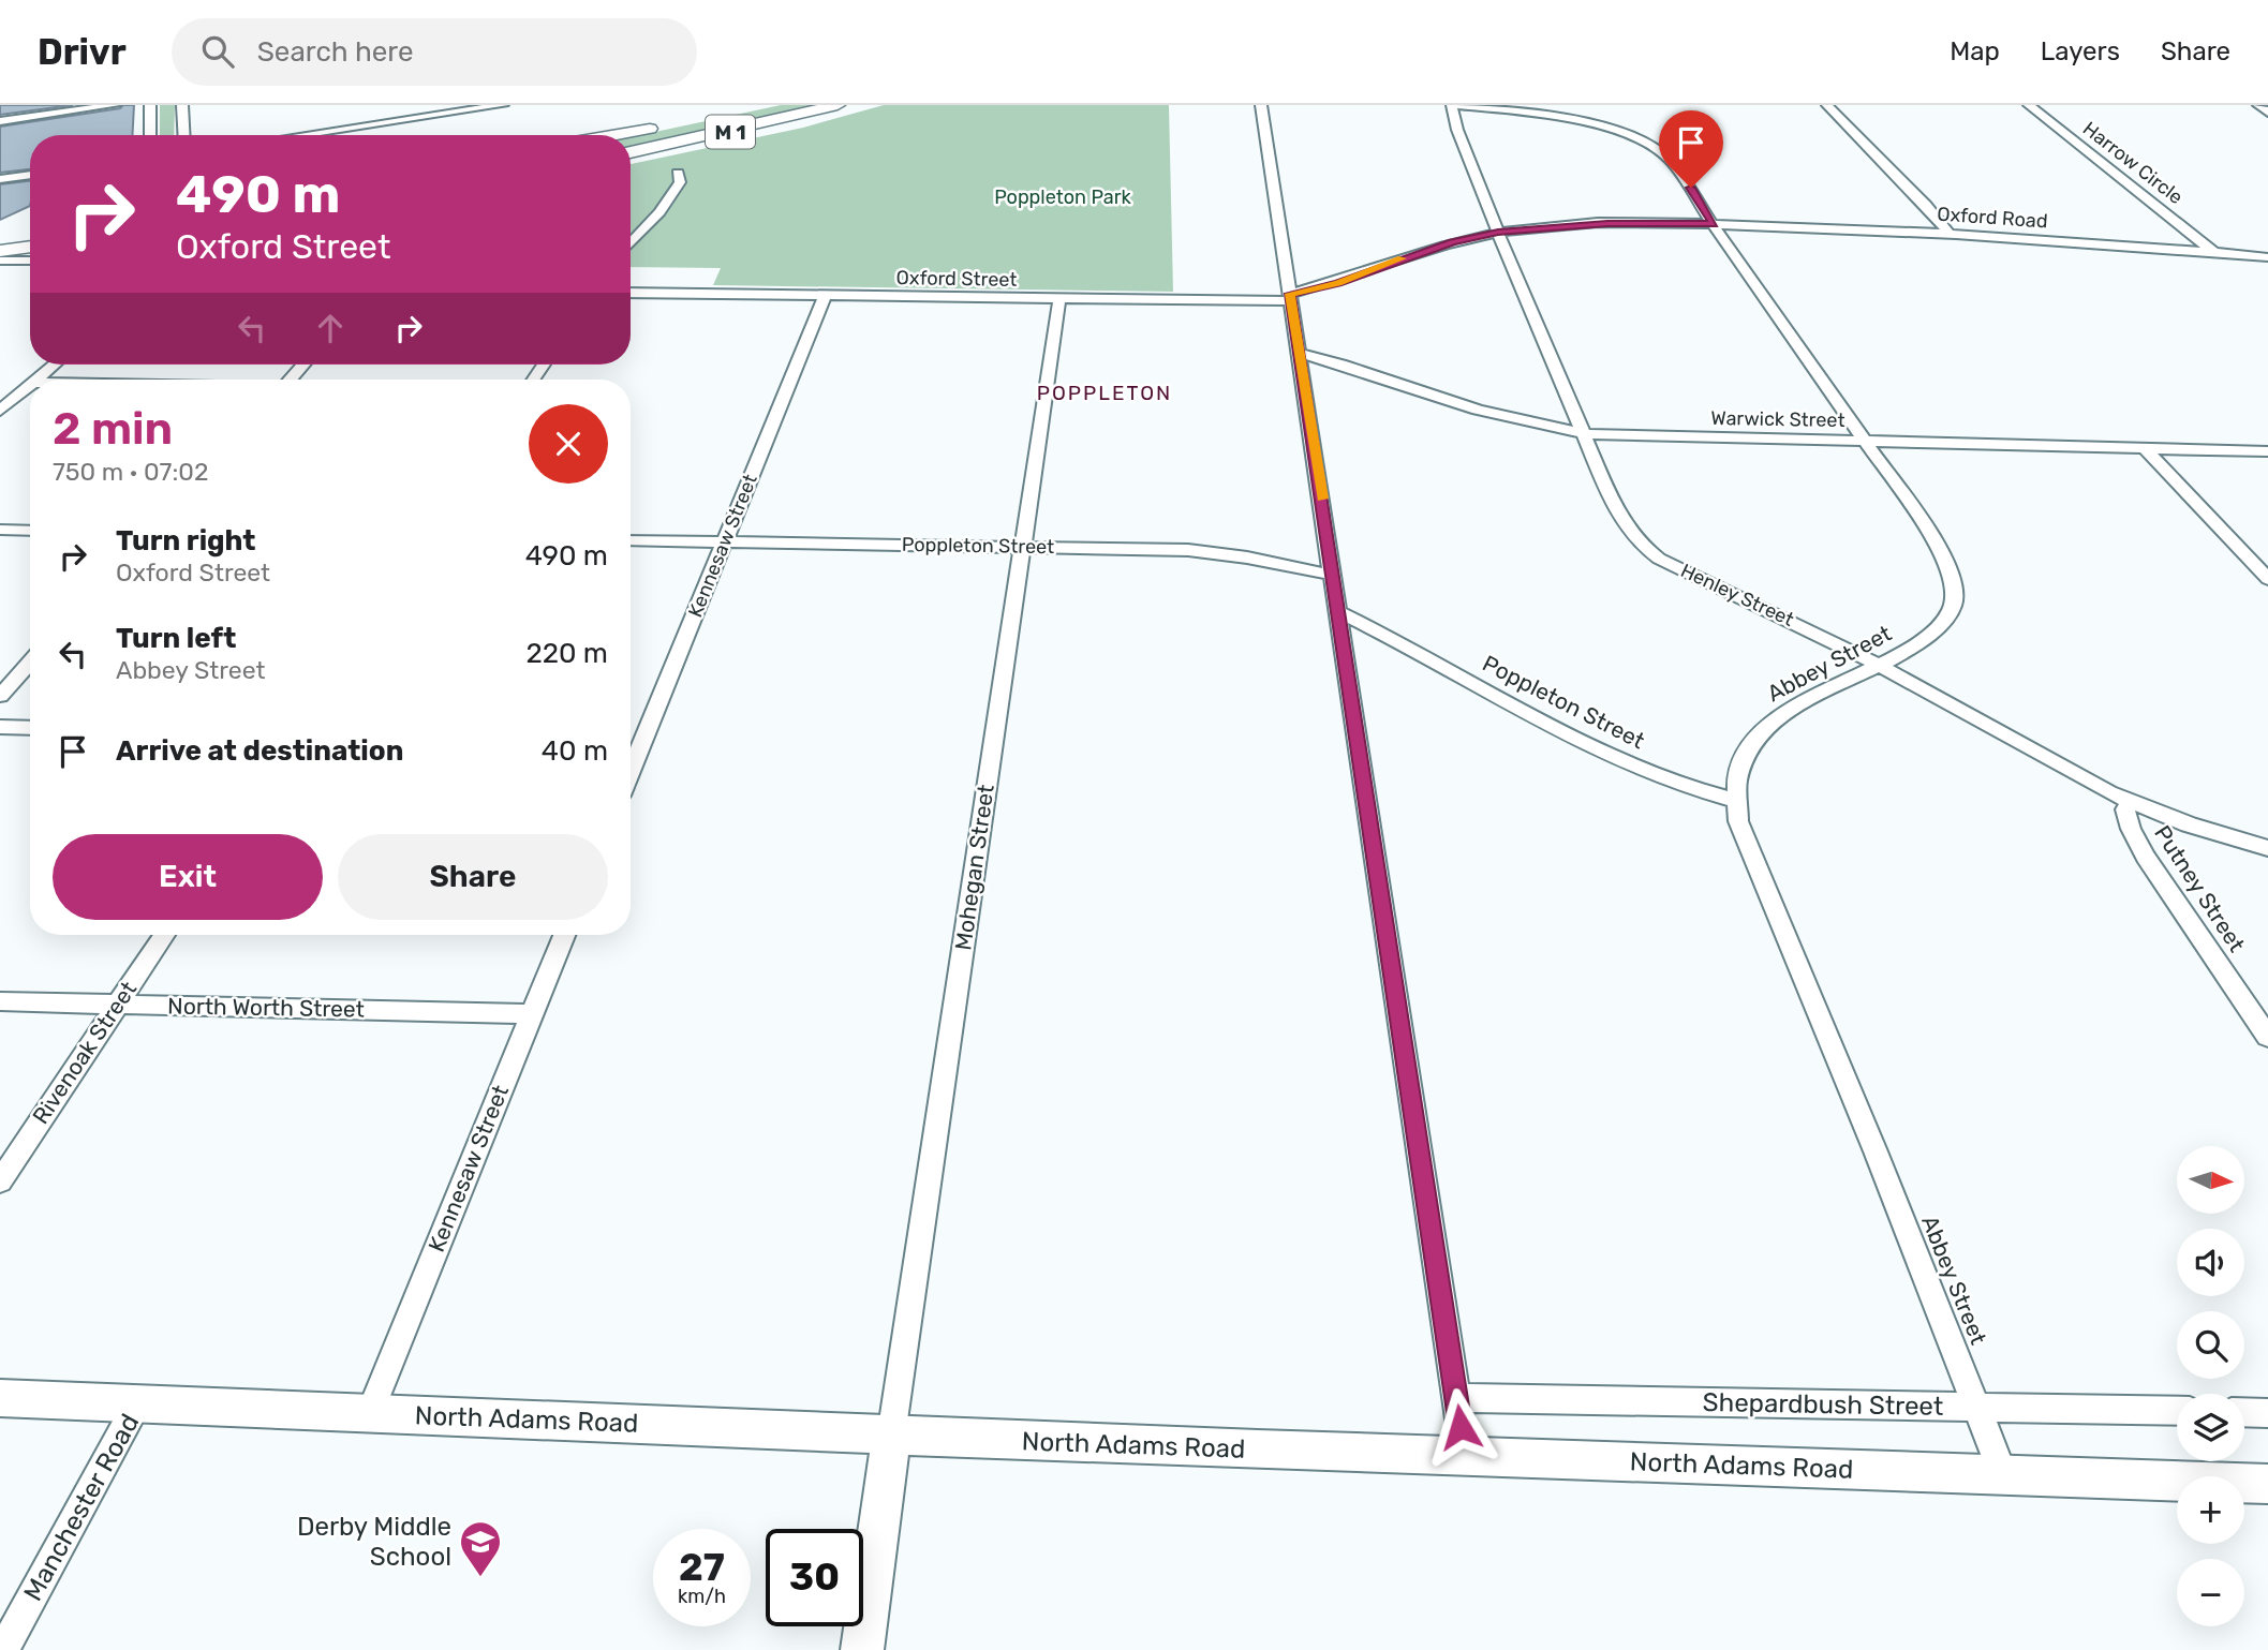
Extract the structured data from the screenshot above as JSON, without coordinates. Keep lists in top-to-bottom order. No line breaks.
{"streets":{"main road":["M 1","North Adams Road"],"street":["Harrow Circle","Oxford Road","Oxford Street","Warwick Street","Kennesaw Street","Poppleton Street","Henley Street","Abbey Street","Mohegan Street","Putney Street","North Worth Street","Rivenoak Street","Shepardbush Street","Manchester Road"]},"crossings":[["Harrow Circle","Oxford Road"],["Oxford Road","Oxford Street"],["Oxford Road","Abbey Street"],["Oxford Street","Kennesaw Street"],["Oxford Street","Henley Street"],["Oxford Street","Abbey Street"],["Oxford Street","Mohegan Street"],["Warwick Street","Henley Street"],["Warwick Street","Abbey Street"],["Kennesaw Street","Poppleton Street"],["Kennesaw Street","North Worth Street"],["Kennesaw Street","North Adams Road"],["Poppleton Street","Abbey Street"],["Poppleton Street","Mohegan Street"],["Henley Street","Abbey Street"],["Henley Street","Putney Street"],["Abbey Street","Shepardbush Street"],["Abbey Street","North Adams Road"],["Mohegan Street","North Adams Road"],["North Worth Street","Rivenoak Street"],["North Adams Road","Manchester Road"]],"districts":["POPPLETON"],"parks":["Poppleton Park"],"places":{"school or university":["Derby Middle School"]},"north":"right","page":{"header":"Drivr","search":"Search here","nav":["Map","Layers","Share"],"turn":["490 m","Oxford Street"],"heading":["2 min","750 m · 07:02"],"list":[{"name":"Turn right","note":"Oxford Street","value":"490 m"},{"name":"Turn left","note":"Abbey Street","value":"220 m"},{"name":"Arrive at destination","value":"40 m"}],"buttons":["Exit","Share"],"map_buttons":["+","−"],"speed":"27 km/h","limit":"30"}}
